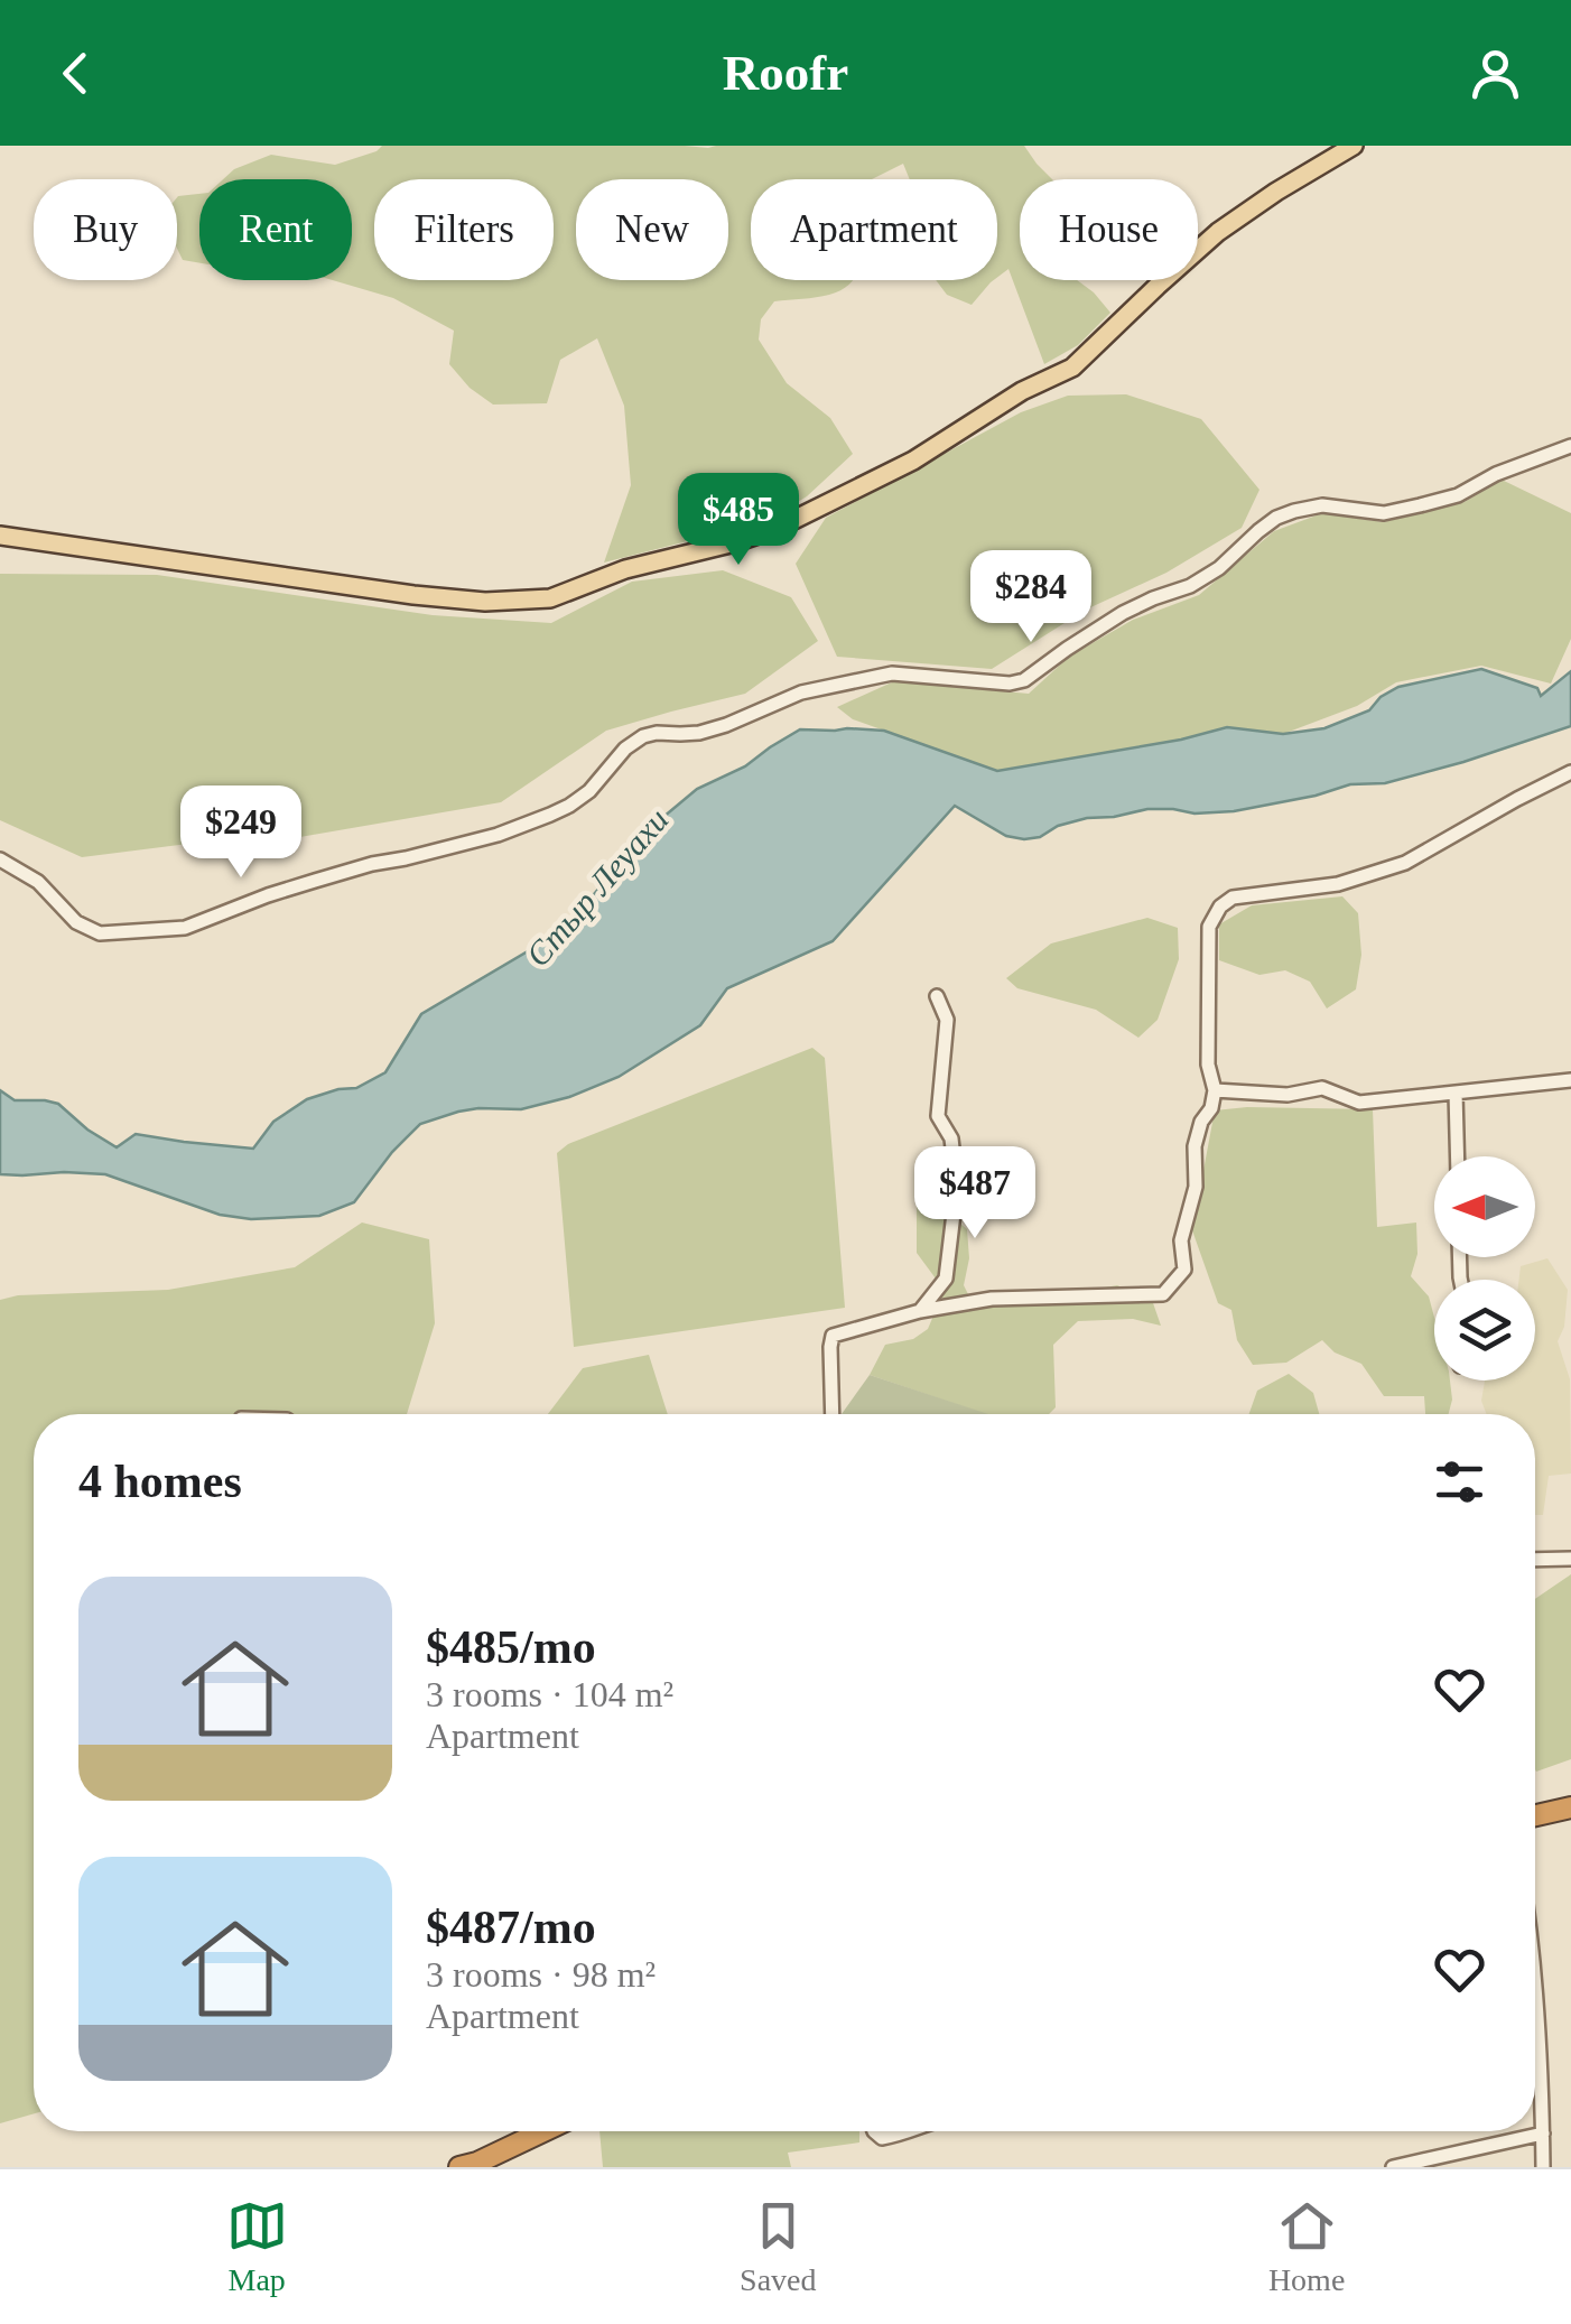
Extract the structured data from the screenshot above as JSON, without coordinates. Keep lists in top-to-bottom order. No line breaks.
{"water":["Стыр Леуахи"],"north":"left","page":{"header":"Roofr","chip":["Buy","Rent","Filters","New","Apartment","House"],"price":["$485","$284","$249","$487"],"heading":"4 homes","list":[{"name":"$485/mo","note":"3 rooms · 104 m² · Apartment"},{"name":"$487/mo","note":"3 rooms · 98 m² · Apartment"}],"tabs":["Map","Saved","Home"]}}
